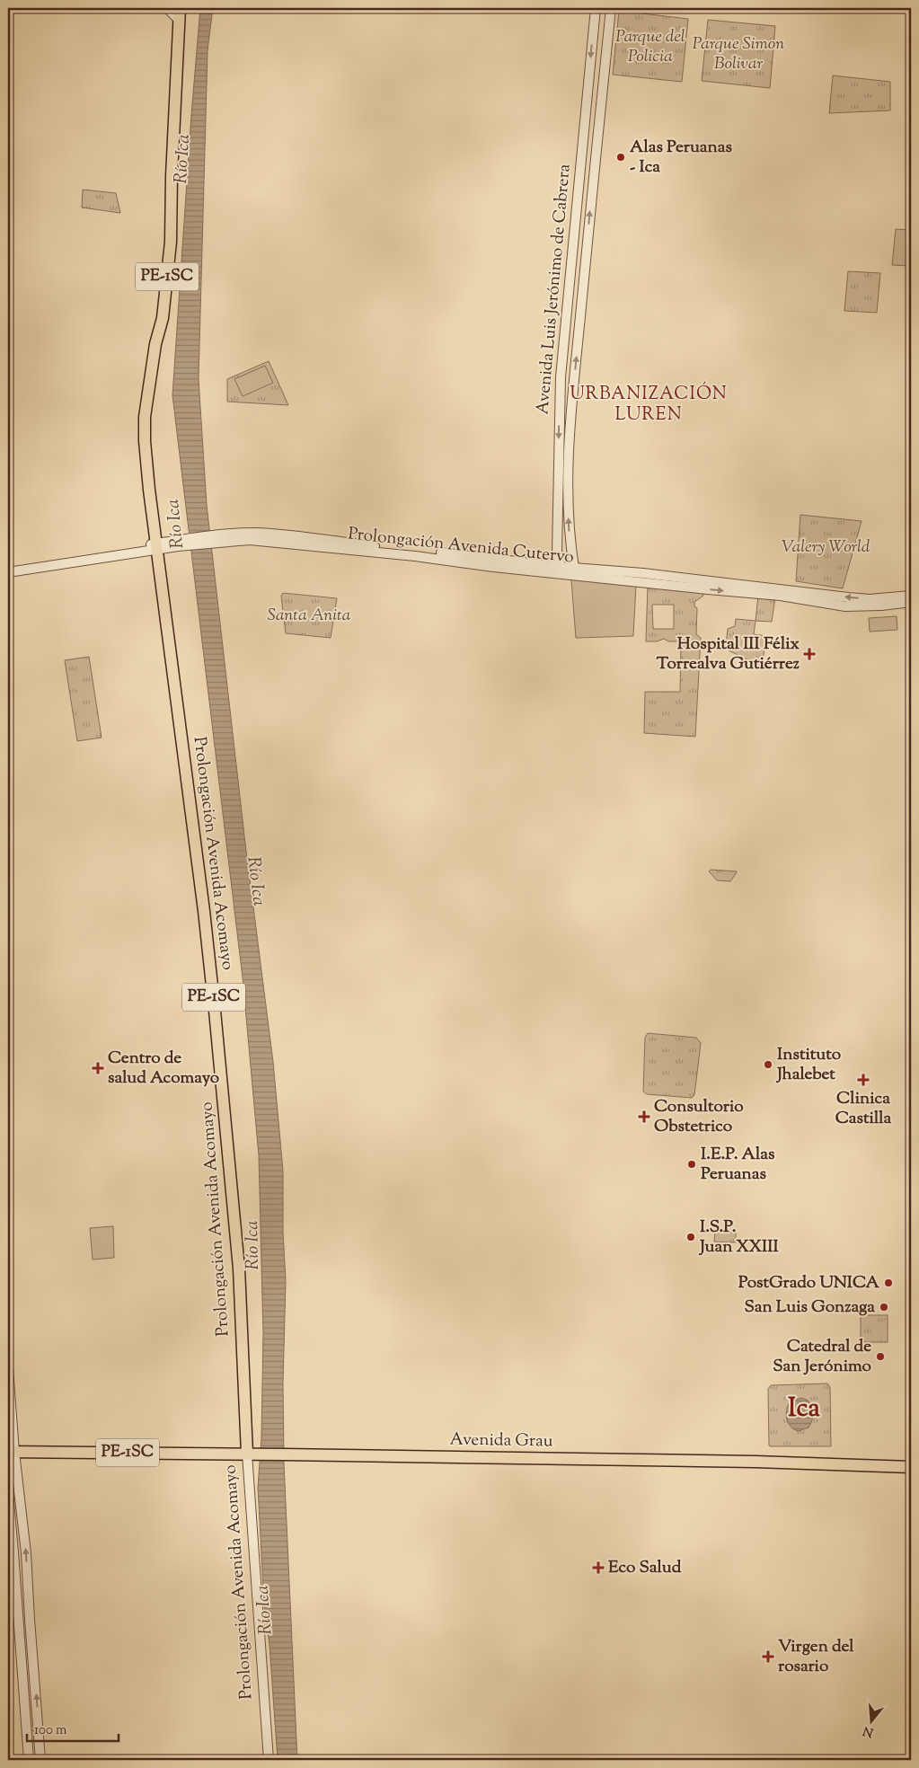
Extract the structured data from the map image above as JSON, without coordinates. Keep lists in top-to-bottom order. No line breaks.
{"streets":{"main road":["PE-1SC","Prolongación Avenida Acomayo","Avenida Grau"],"street":["Avenida Luis Jerónimo de Cabrera","Prolongación Avenida Cutervo"]},"crossings":[["PE-1SC","Prolongación Avenida Acomayo"],["PE-1SC","Avenida Grau"],["Avenida Luis Jerónimo de Cabrera","Prolongación Avenida Cutervo"],["Prolongación Avenida Cutervo","Prolongación Avenida Acomayo"],["Prolongación Avenida Acomayo","Avenida Grau"]],"districts":["URBANIZACIÓN LUREN","Ica"],"water":["Río Ica"],"parks":["Parque del Policia","Parque Simon Bolivar","Valery World","Santa Anita"],"places":{"other":["Alas Peruanas - Ica","Instituto Jhalebet","I.E.P. Alas Peruanas","I.S.P. Juan XXIII","PostGrado UNICA","San Luis Gonzaga","Catedral de San Jerónimo"],"health":["Hospital III Félix Torrealva Gutiérrez","Centro de salud Acomayo","Clinica Castilla","Consultorio Obstetrico","Eco Salud","Virgen del rosario"]},"scale_bar":"100 m","north":"bottom"}
